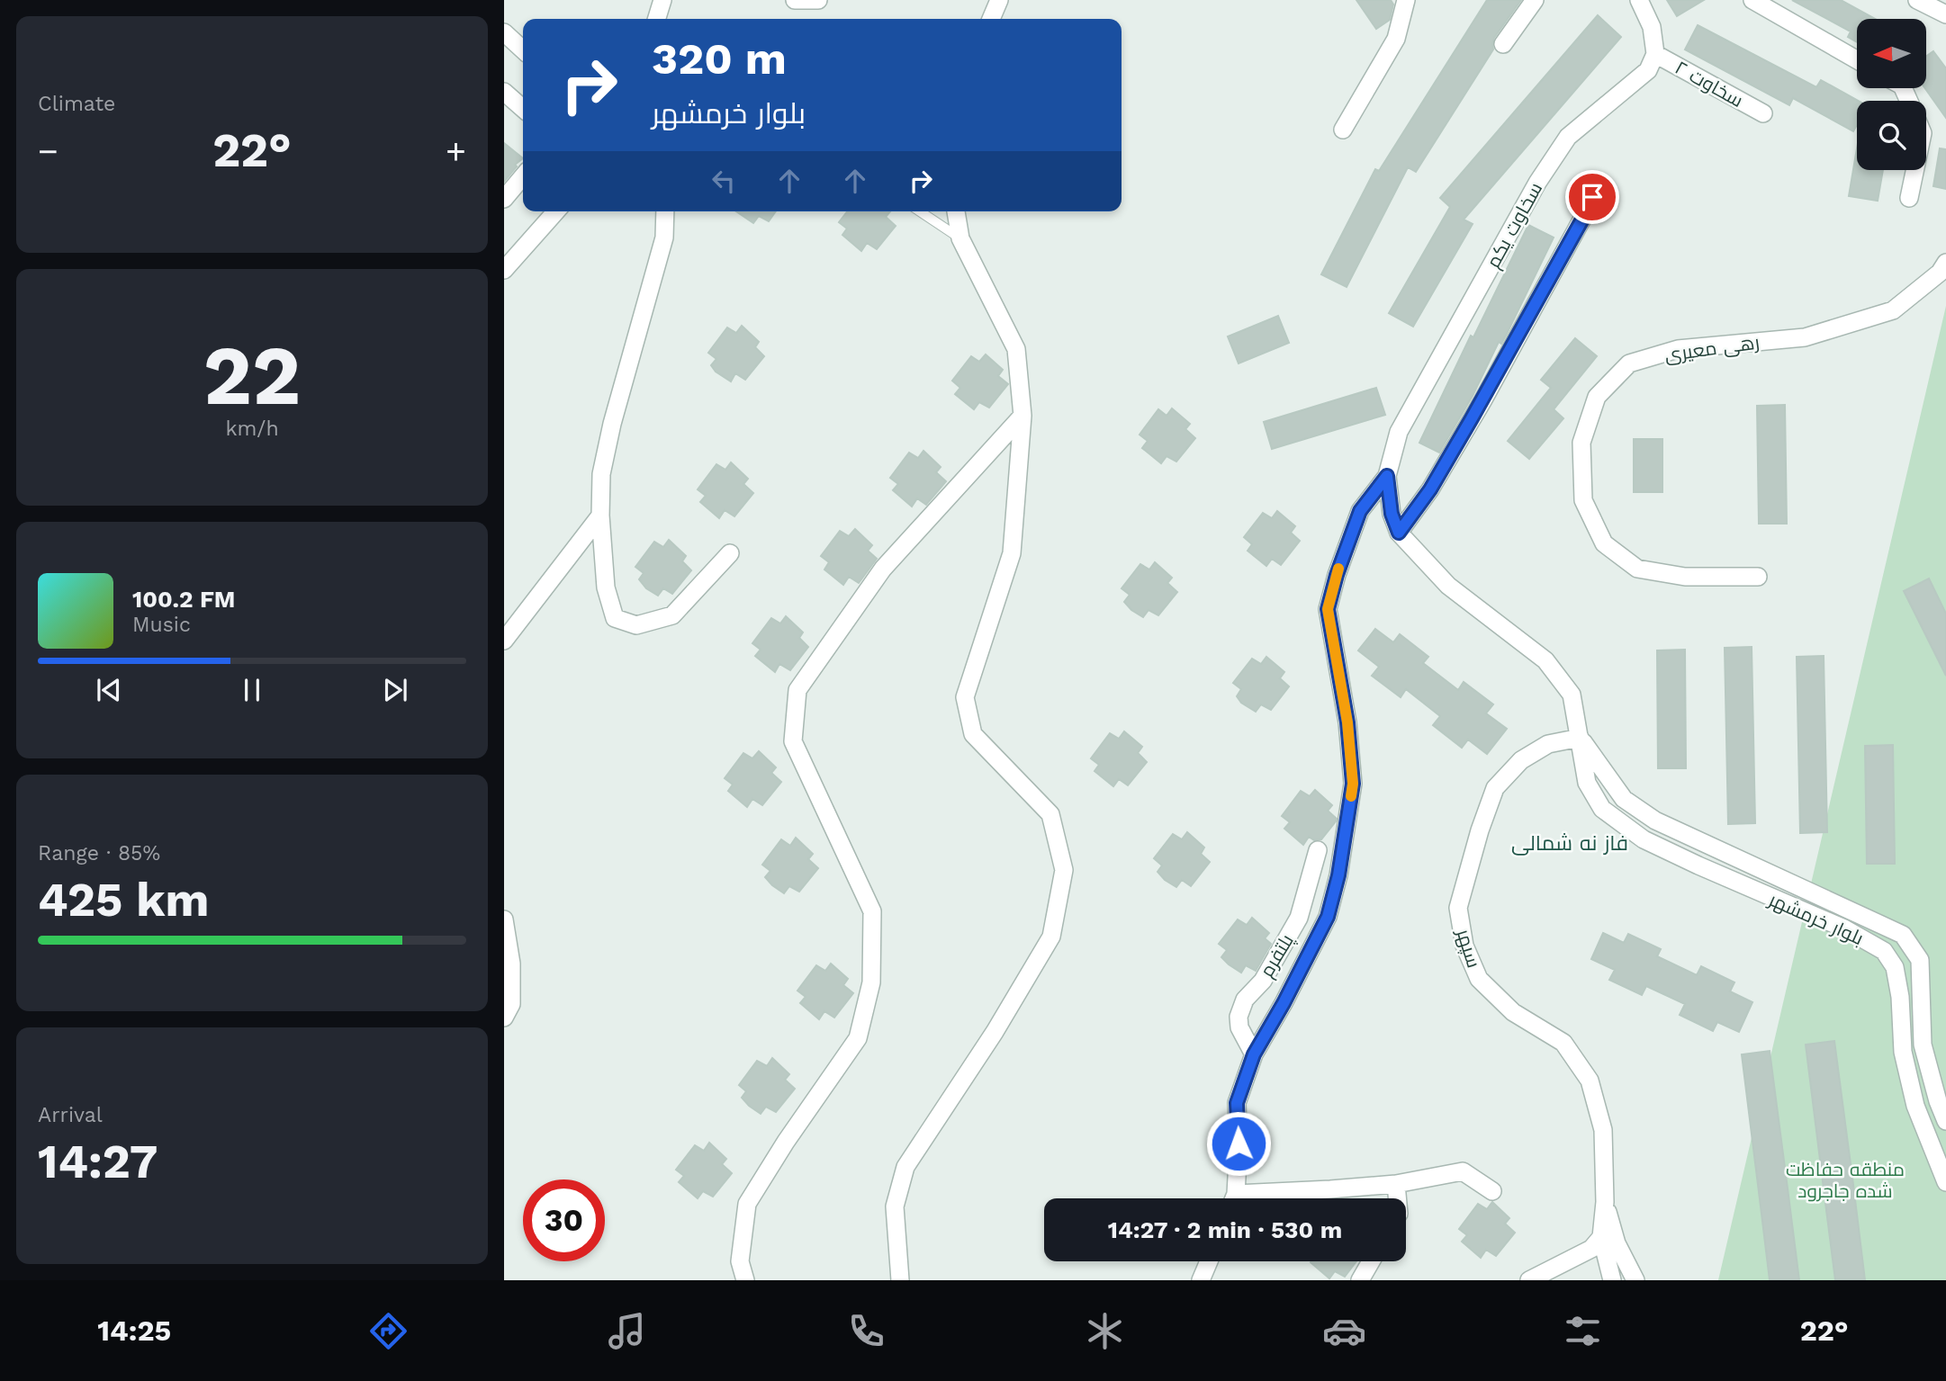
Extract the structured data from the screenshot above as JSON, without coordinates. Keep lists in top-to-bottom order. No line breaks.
{"streets":{"street":["سخاوت ۲","سخاوت یکم","رهی معیری","بلوار خرمشهر","سپهر","پلتفرم"]},"crossings":[["سخاوت ۲","سخاوت یکم"],["سخاوت یکم","بلوار خرمشهر"],["بلوار خرمشهر","سپهر"]],"districts":["فاز نه شمالی"],"parks":["منطقه حفاظت شده جاجرود"],"north":"left","page":{"tile":["Climate",["22","km/h"],["Range · 85%","425 km"],["Arrival","14:27"]],"turn":["320 m","بلوار خرمشهر"],"heat":["−","22°","+"],"song":["100.2 FM","Music"],"limit":"30","trip":"14:27 · 2 min · 530 m","tabs":["14:25","22°"]}}
